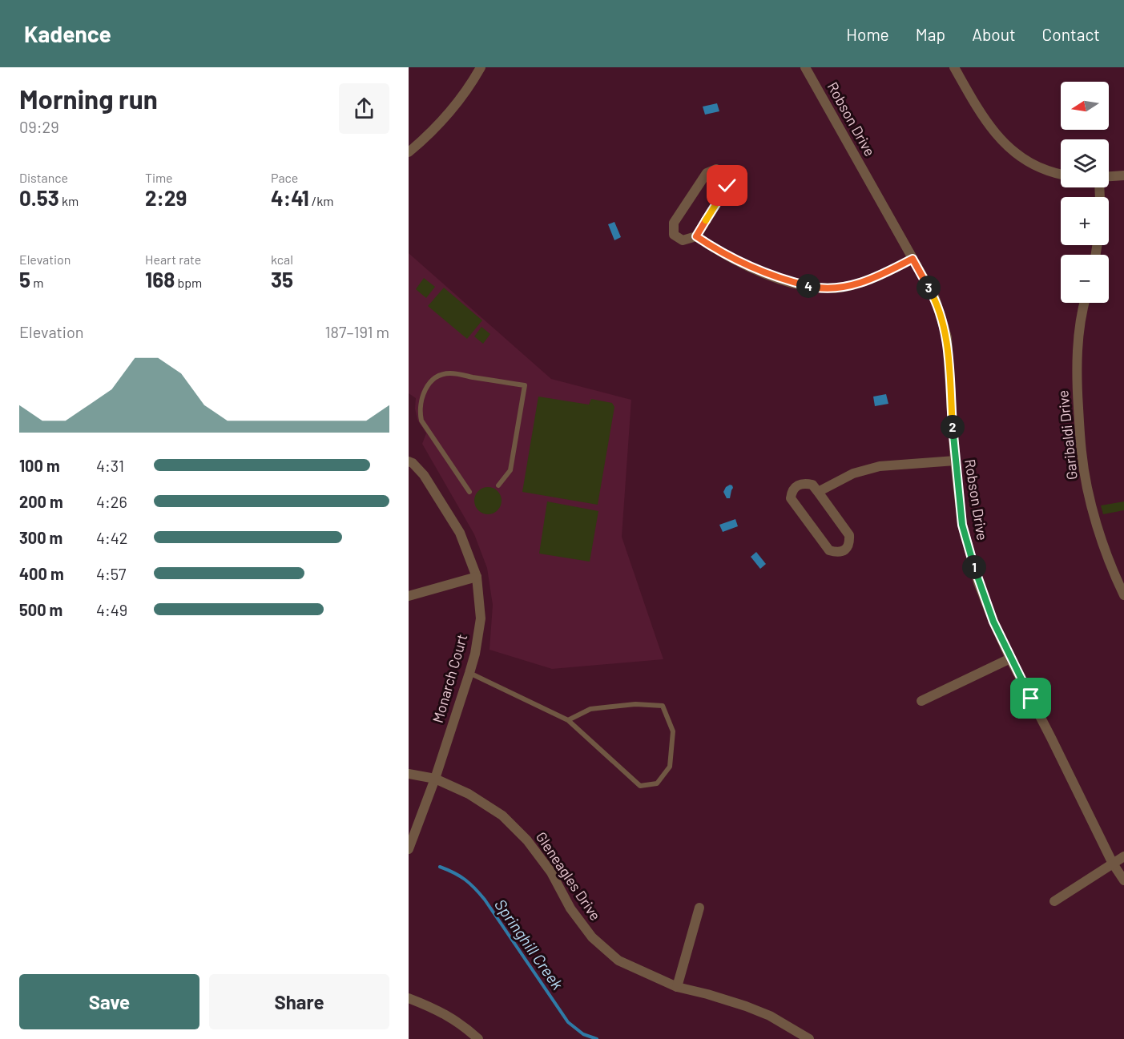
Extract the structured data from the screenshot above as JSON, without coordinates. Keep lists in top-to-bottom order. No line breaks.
{"streets":{"street":["Robson Drive","Garibaldi Drive","Monarch Court","Gleneagles Drive"]},"crossings":[["Monarch Court","Gleneagles Drive"]],"water":["Springhill Creek"],"north":"left","page":{"header":"Kadence","nav":["Home","Map","About","Contact"],"heading":["Morning run","09:29"],"map_buttons":["+","−"],"stats":[["Distance","0.53 km"],["Time","2:29"],["Pace","4:41 /km"],["Elevation","5 m"],["Heart rate","168 bpm"],["kcal","35"]],"pins":["4","3","2","1"],"chart":["Elevation","187–191 m"],"list":[{"name":"100 m","note":"4:31"},{"name":"200 m","note":"4:26"},{"name":"300 m","note":"4:42"},{"name":"400 m","note":"4:57"},{"name":"500 m","note":"4:49"}],"buttons":["Save","Share"]}}
